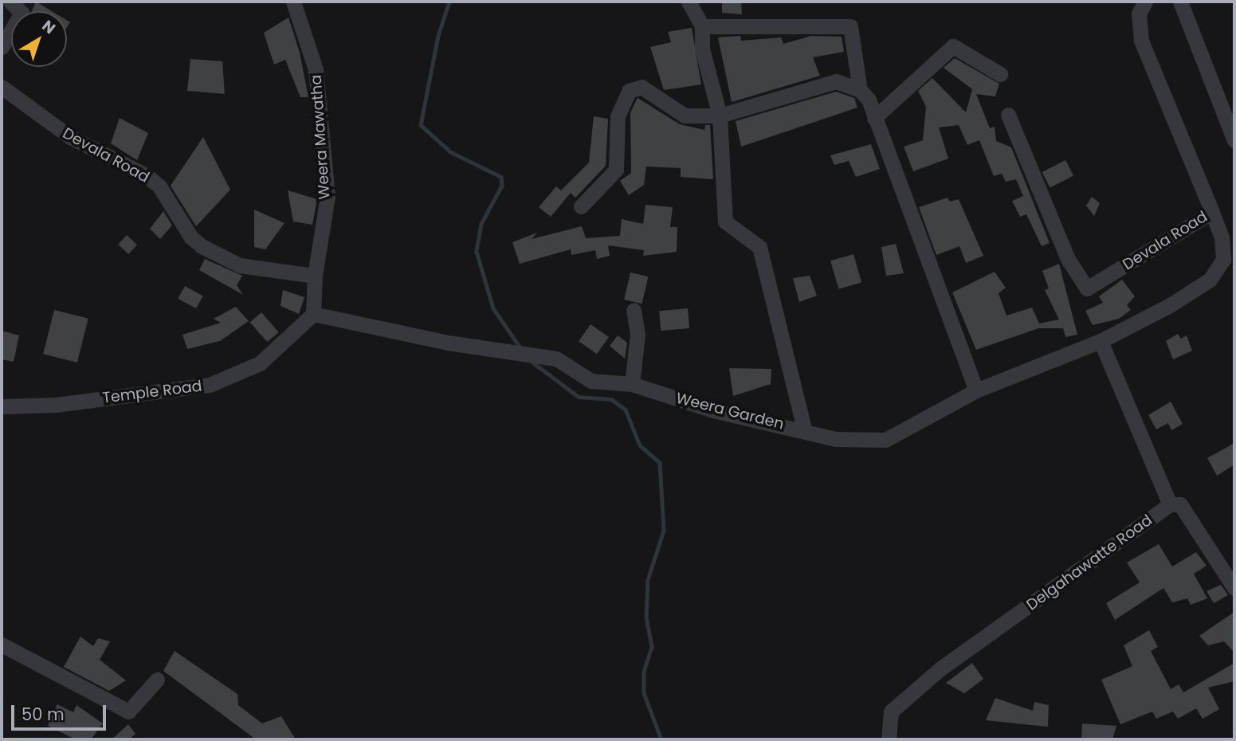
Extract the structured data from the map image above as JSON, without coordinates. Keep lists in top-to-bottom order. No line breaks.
{"streets":{"street":["Weera Mawatha","Devala Road","Temple Road","Weera Garden","Delgahawatte Road"]},"crossings":[["Weera Mawatha","Devala Road"],["Devala Road","Weera Garden"],["Temple Road","Weera Garden"]],"scale_bar":"50 m","north":"top right"}
